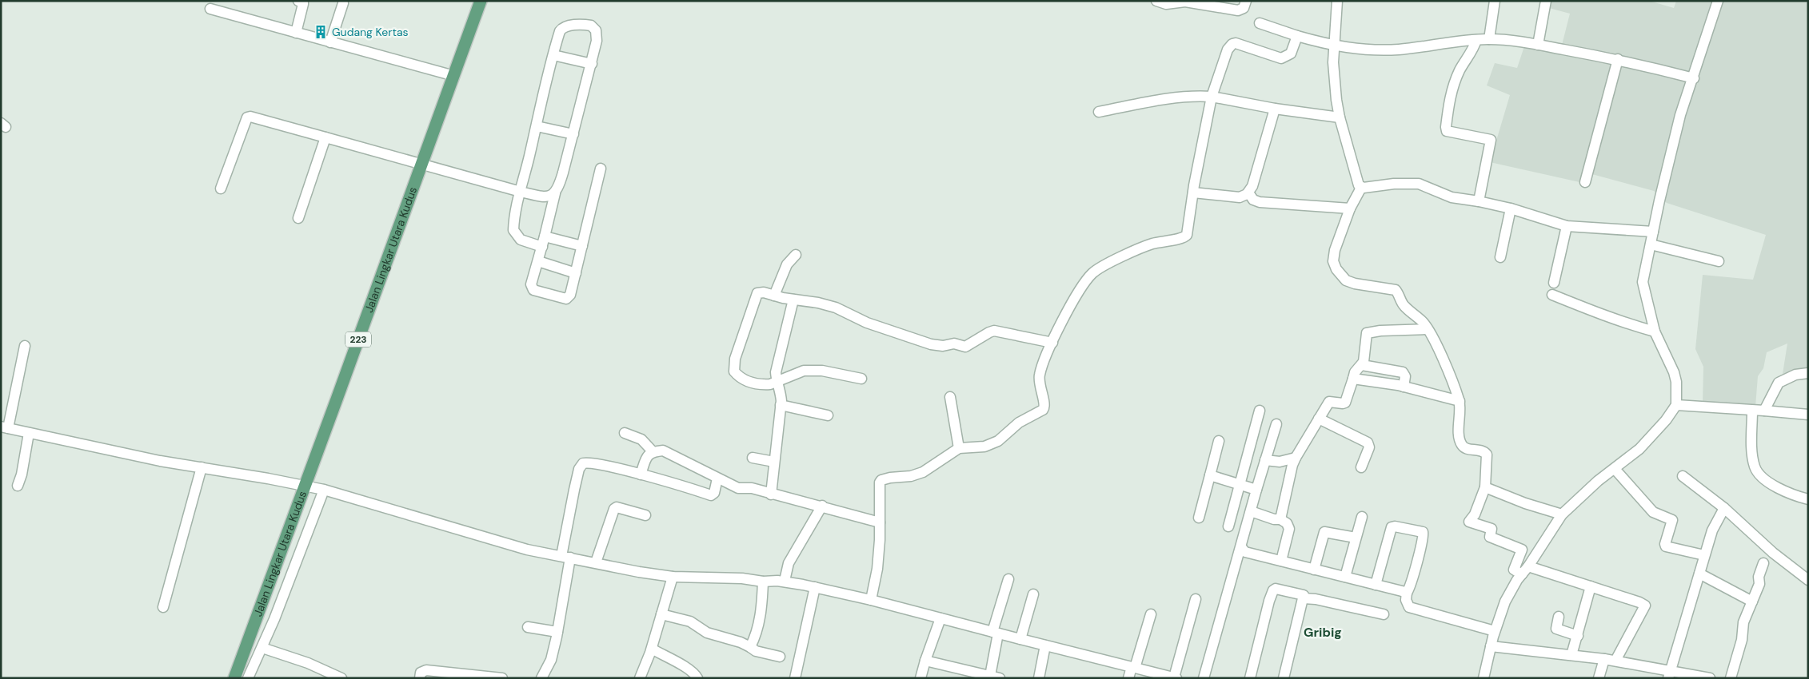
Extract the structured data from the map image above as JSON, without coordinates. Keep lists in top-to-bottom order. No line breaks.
{"streets":{"main road":["Jalan Lingkar Utara Kudus","223"]},"districts":["Gribig"],"places":{"building":["Gudang Kertas"]}}
